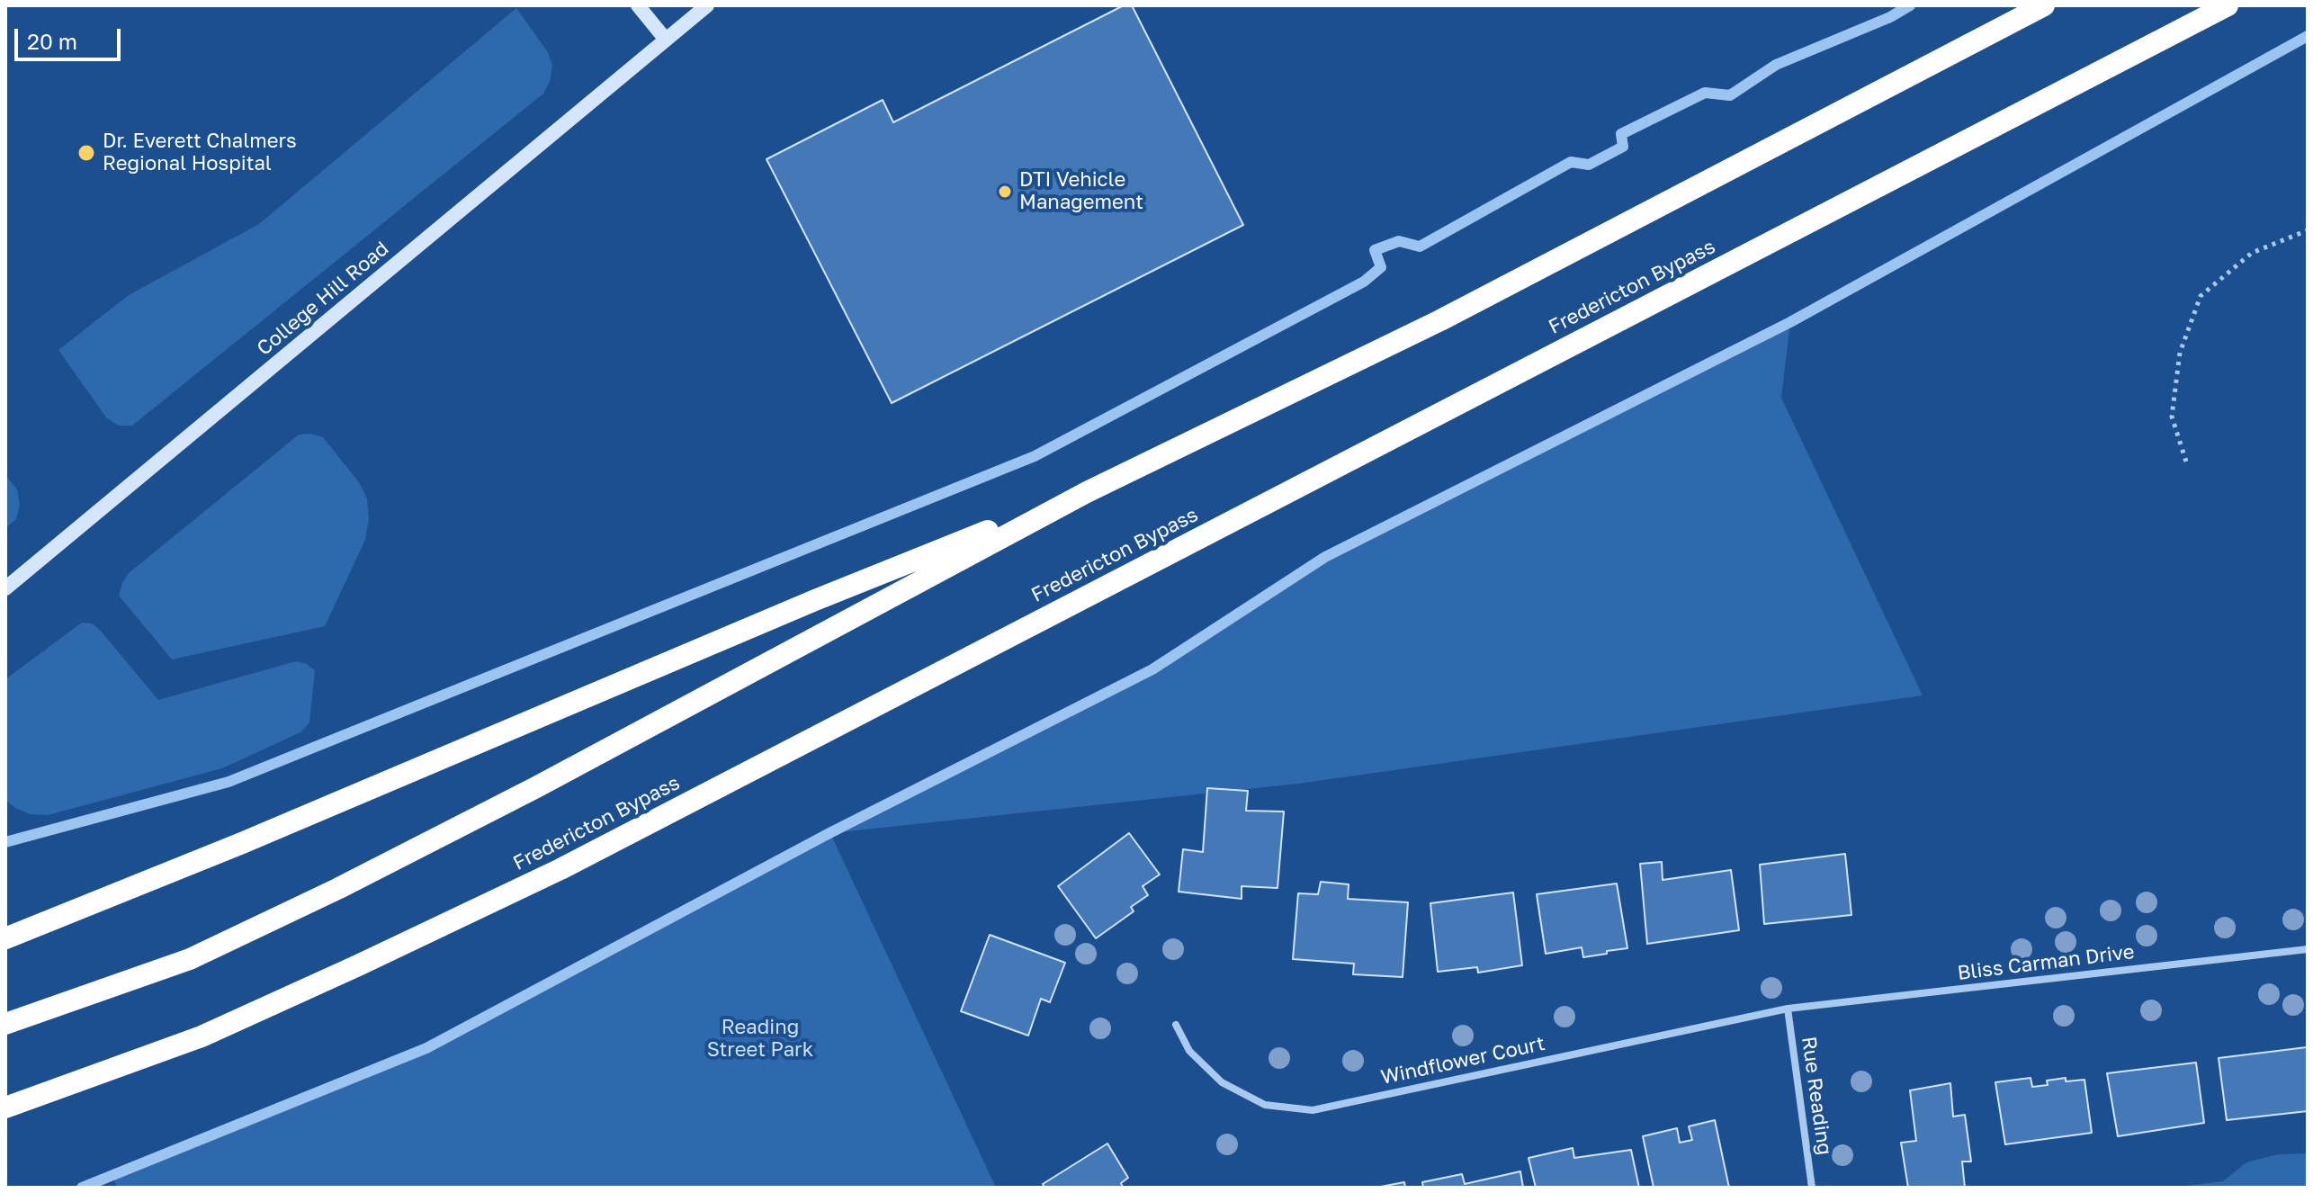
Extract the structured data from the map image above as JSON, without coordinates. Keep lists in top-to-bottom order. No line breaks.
{"streets":{"highway":["Fredericton Bypass"],"street":["College Hill Road","Bliss Carman Drive","Windflower Court","Rue Reading"]},"crossings":[["Bliss Carman Drive","Windflower Court"],["Bliss Carman Drive","Rue Reading"],["Windflower Court","Rue Reading"]],"parks":["Reading Street Park"],"places":["Dr. Everett Chalmers Regional Hospital","DTI Vehicle Management"],"scale_bar":"20 m"}
